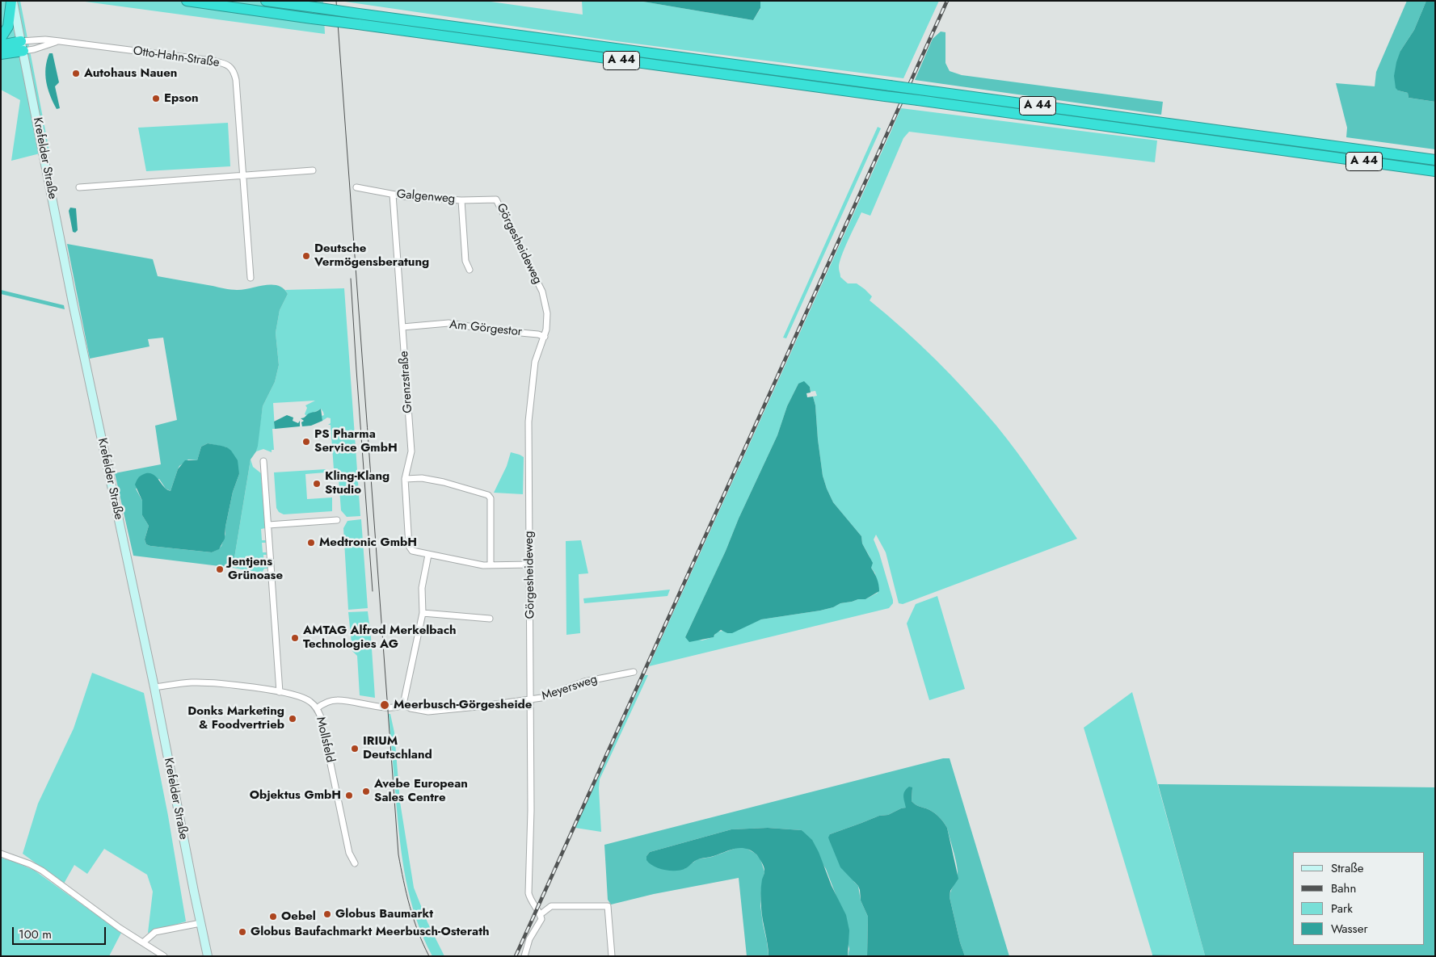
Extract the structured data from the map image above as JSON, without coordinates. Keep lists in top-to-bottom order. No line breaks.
{"streets":{"highway":["A 44"],"main road":["Krefelder Straße"],"street":["Otto-Hahn-Straße","Galgenweg","Görgesheideweg","Am Görgestor","Grenzstraße","Meyersweg","Mollsfeld"]},"crossings":[["Otto-Hahn-Straße","Krefelder Straße"],["Krefelder Straße","Mollsfeld"],["Galgenweg","Görgesheideweg"],["Galgenweg","Grenzstraße"],["Görgesheideweg","Am Görgestor"],["Görgesheideweg","Grenzstraße"],["Görgesheideweg","Meyersweg"],["Am Görgestor","Grenzstraße"],["Meyersweg","Mollsfeld"]],"places":["Autohaus Nauen","Epson","Deutsche Vermögensberatung","PS Pharma Service GmbH","Kling-Klang Studio","Medtronic GmbH","Jentjens Grünoase","AMTAG Alfred Merkelbach Technologies AG","Meerbusch-Görgesheide","Donks Marketing & Foodvertrieb","IRIUM Deutschland","Avebe European Sales Centre","Objektus GmbH","Globus Baumarkt","Oebel","Globus Baufachmarkt Meerbusch-Osterath"],"legend":["Straße","Bahn","Park","Wasser"],"scale_bar":"100 m"}
